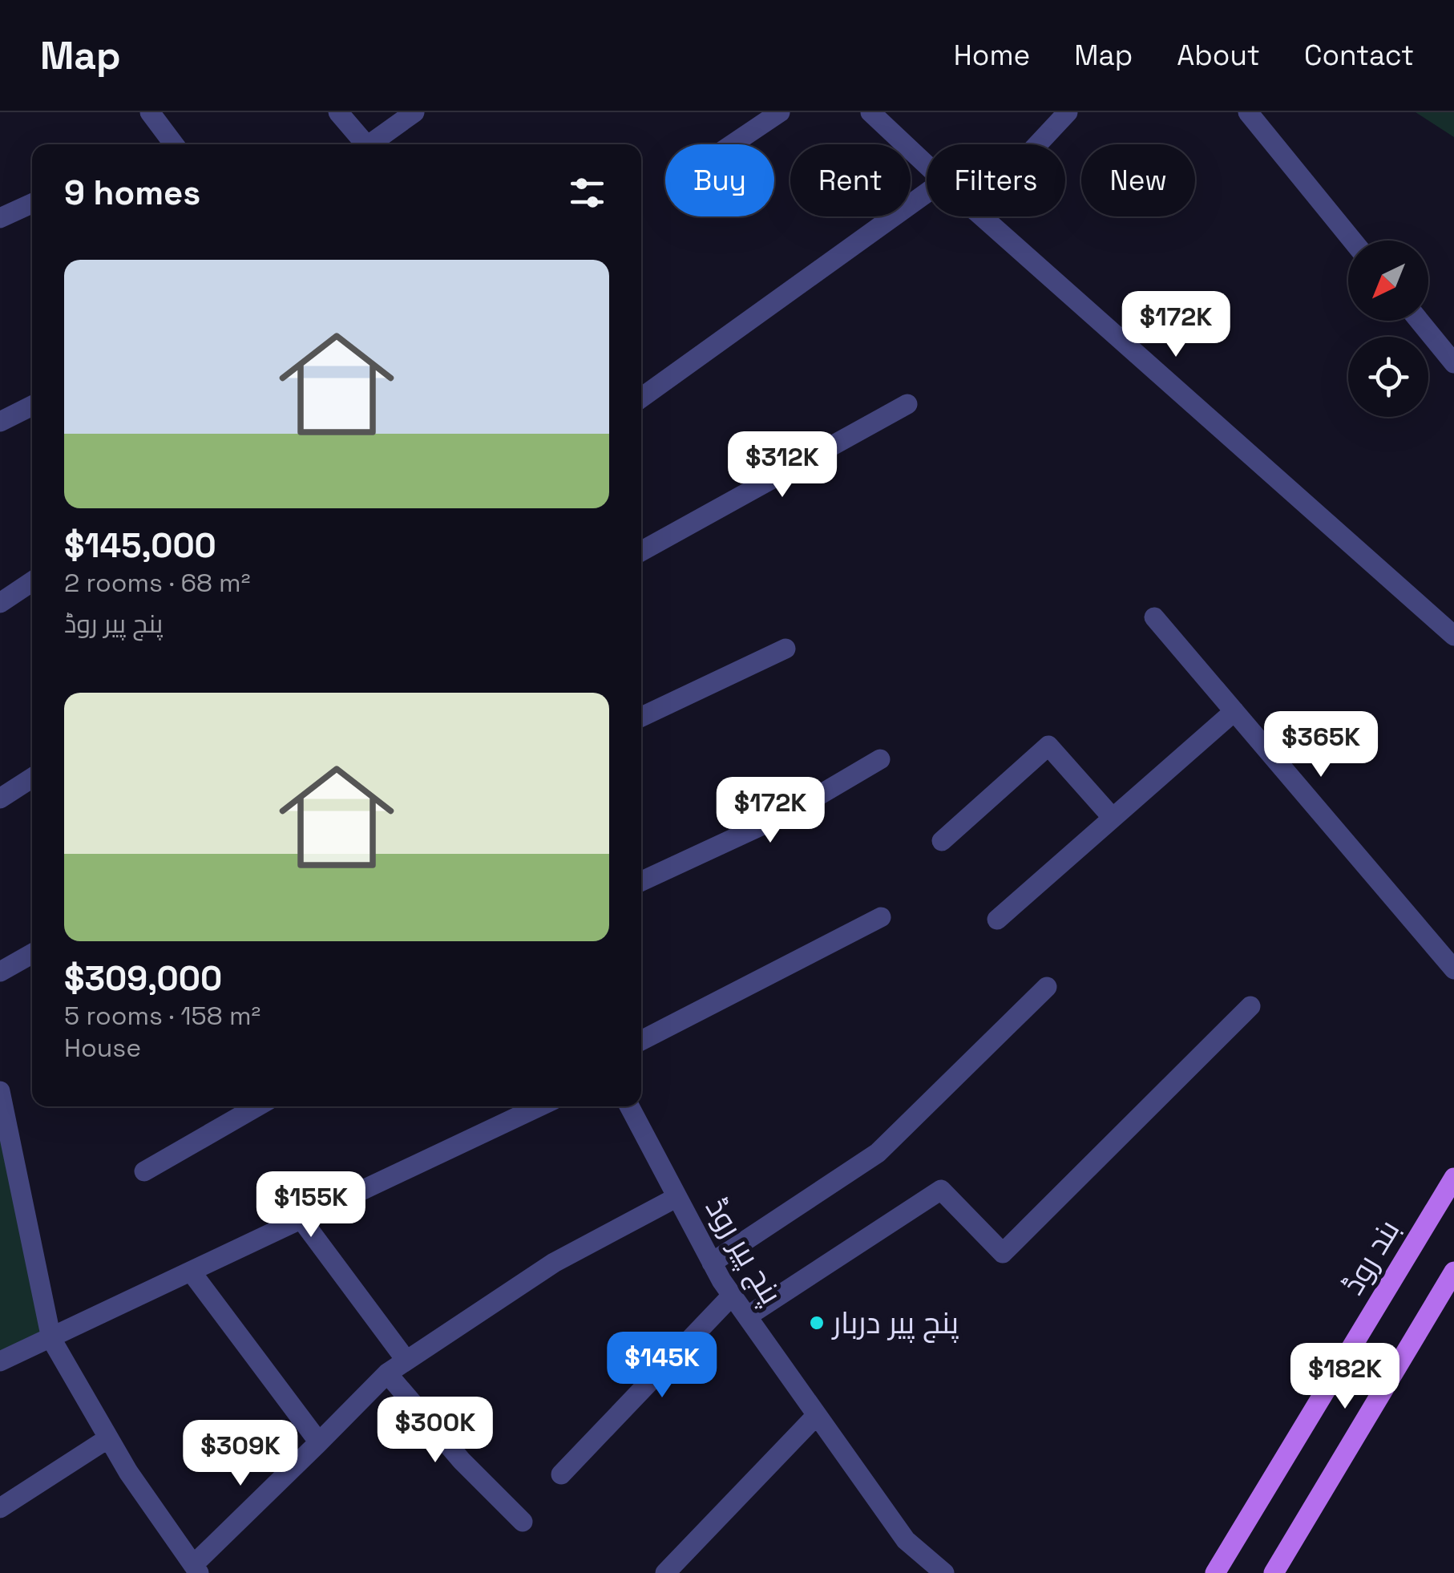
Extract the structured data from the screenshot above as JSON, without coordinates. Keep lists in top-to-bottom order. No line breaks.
{"streets":{"main road":["بند روڈ"],"street":["پنج پیر روڈ"]},"places":["پنج پیر دربار"],"north":"bottom left","page":{"header":"Map","nav":["Home","Map","About","Contact"],"chip":["Buy","Rent","Filters","New"],"heading":"9 homes","list":[{"name":"$145,000","note":"2 rooms · 68 m² · پنج پیر روڈ"},{"name":"$309,000","note":"5 rooms · 158 m² · House"}],"price":["$172K","$312K","$365K","$172K","$155K","$145K","$182K","$300K","$309K"]}}
